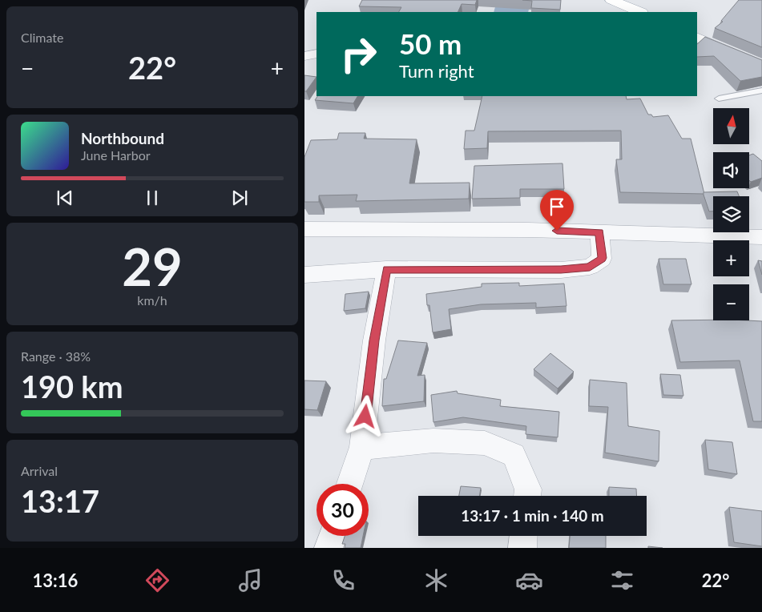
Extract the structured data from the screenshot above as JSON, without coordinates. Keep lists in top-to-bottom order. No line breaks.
{"north":"top","page":{"tile":["Climate",["29","km/h"],["Range · 38%","190 km"],["Arrival","13:17"]],"turn":["50 m","Turn right"],"heat":["−","22°","+"],"map_buttons":["+","−"],"song":["Northbound","June Harbor"],"limit":"30","trip":"13:17 · 1 min · 140 m","tabs":["13:16","22°"]}}
